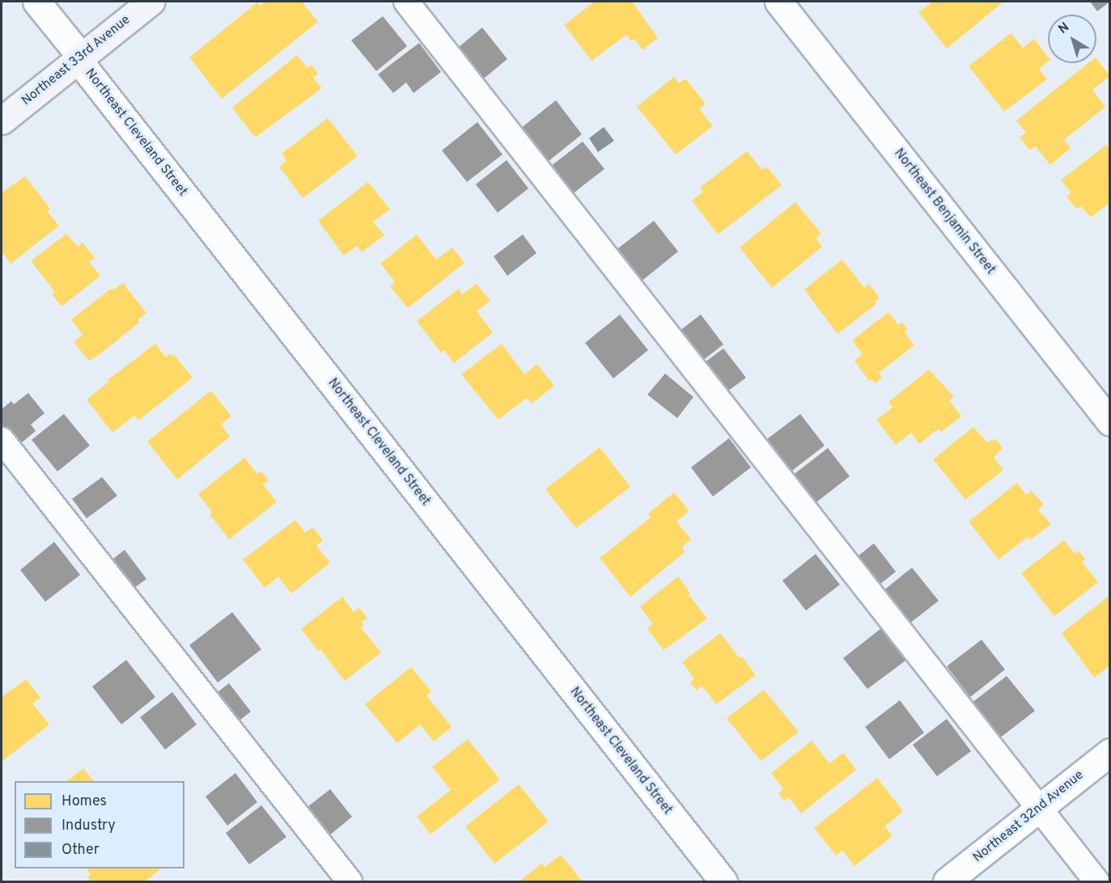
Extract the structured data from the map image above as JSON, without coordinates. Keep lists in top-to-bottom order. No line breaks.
{"streets":{"street":["Northeast 33rd Avenue","Northeast Cleveland Street","Northeast Benjamin Street","Northeast 32nd Avenue"]},"crossings":[["Northeast 33rd Avenue","Northeast Cleveland Street"]],"legend":["Homes","Industry","Other"],"north":"top left"}
